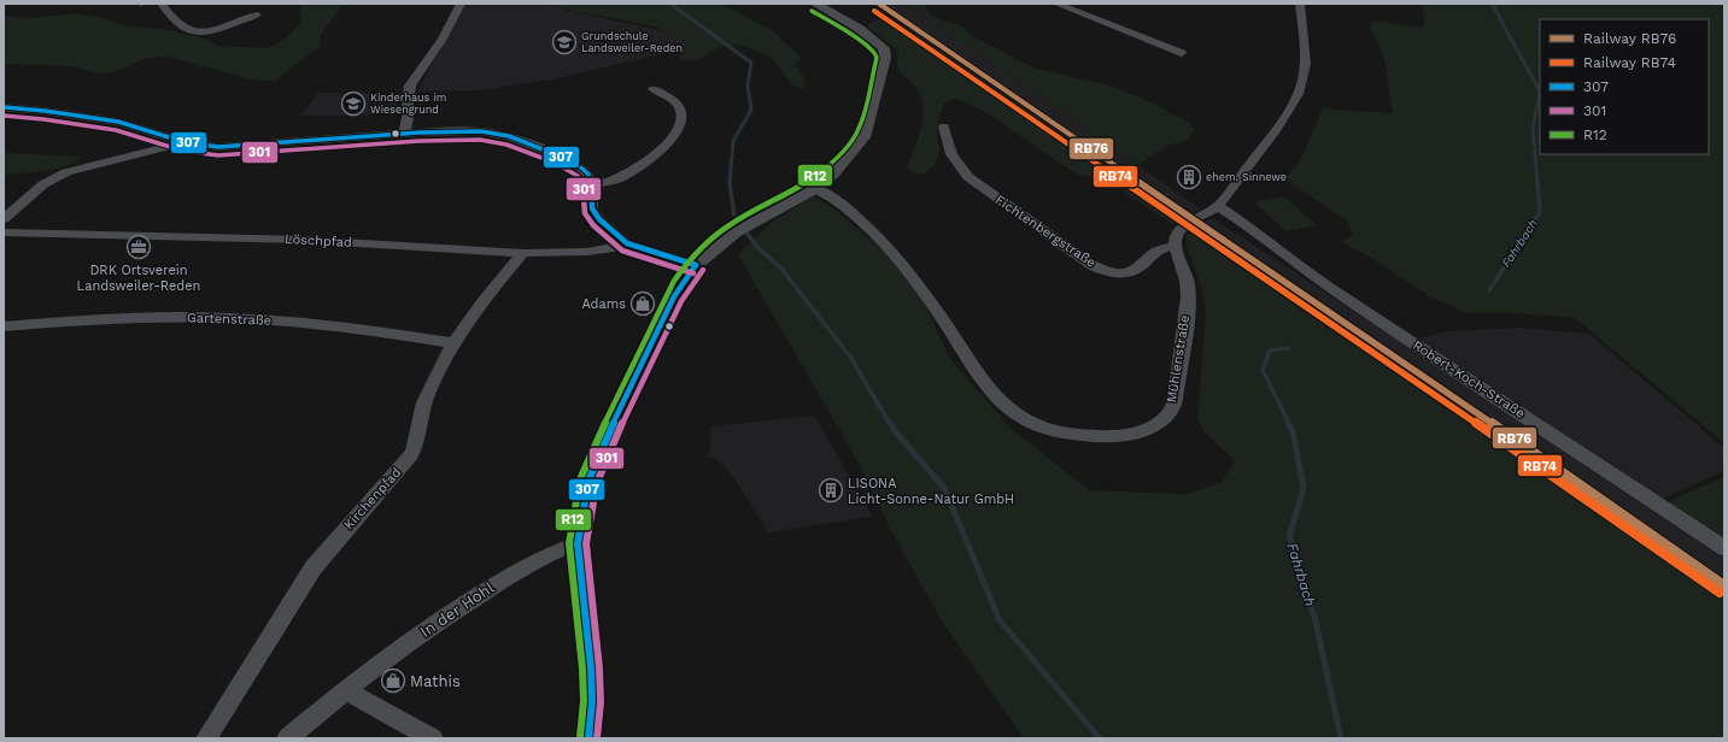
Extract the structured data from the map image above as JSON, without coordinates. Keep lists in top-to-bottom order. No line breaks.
{"streets":{"street":["Fichtenbergstraße","Löschpfad","Gartenstraße","Mühlenstraße","Robert-Koch-Straße","Kirchenpfad","In der Hohl"]},"crossings":[["Fichtenbergstraße","Mühlenstraße"],["Löschpfad","Kirchenpfad"],["Gartenstraße","Kirchenpfad"]],"water":["Fahrbach"],"places":{"school or university":["Grundschule Landsweiler-Reden","Kinderhaus im Wiesengrund"],"building":["ehem. Sinnewe","LISONA Licht-Sonne-Natur GmbH"],"office":["DRK Ortsverein Landsweiler-Reden"],"shop":["Adams","Mathis"]},"lines":["rail line RB76","rail line RB74","transit line R12","transit line 307","transit line 301"],"legend":["Railway RB76","Railway RB74","307","301","R12"]}
